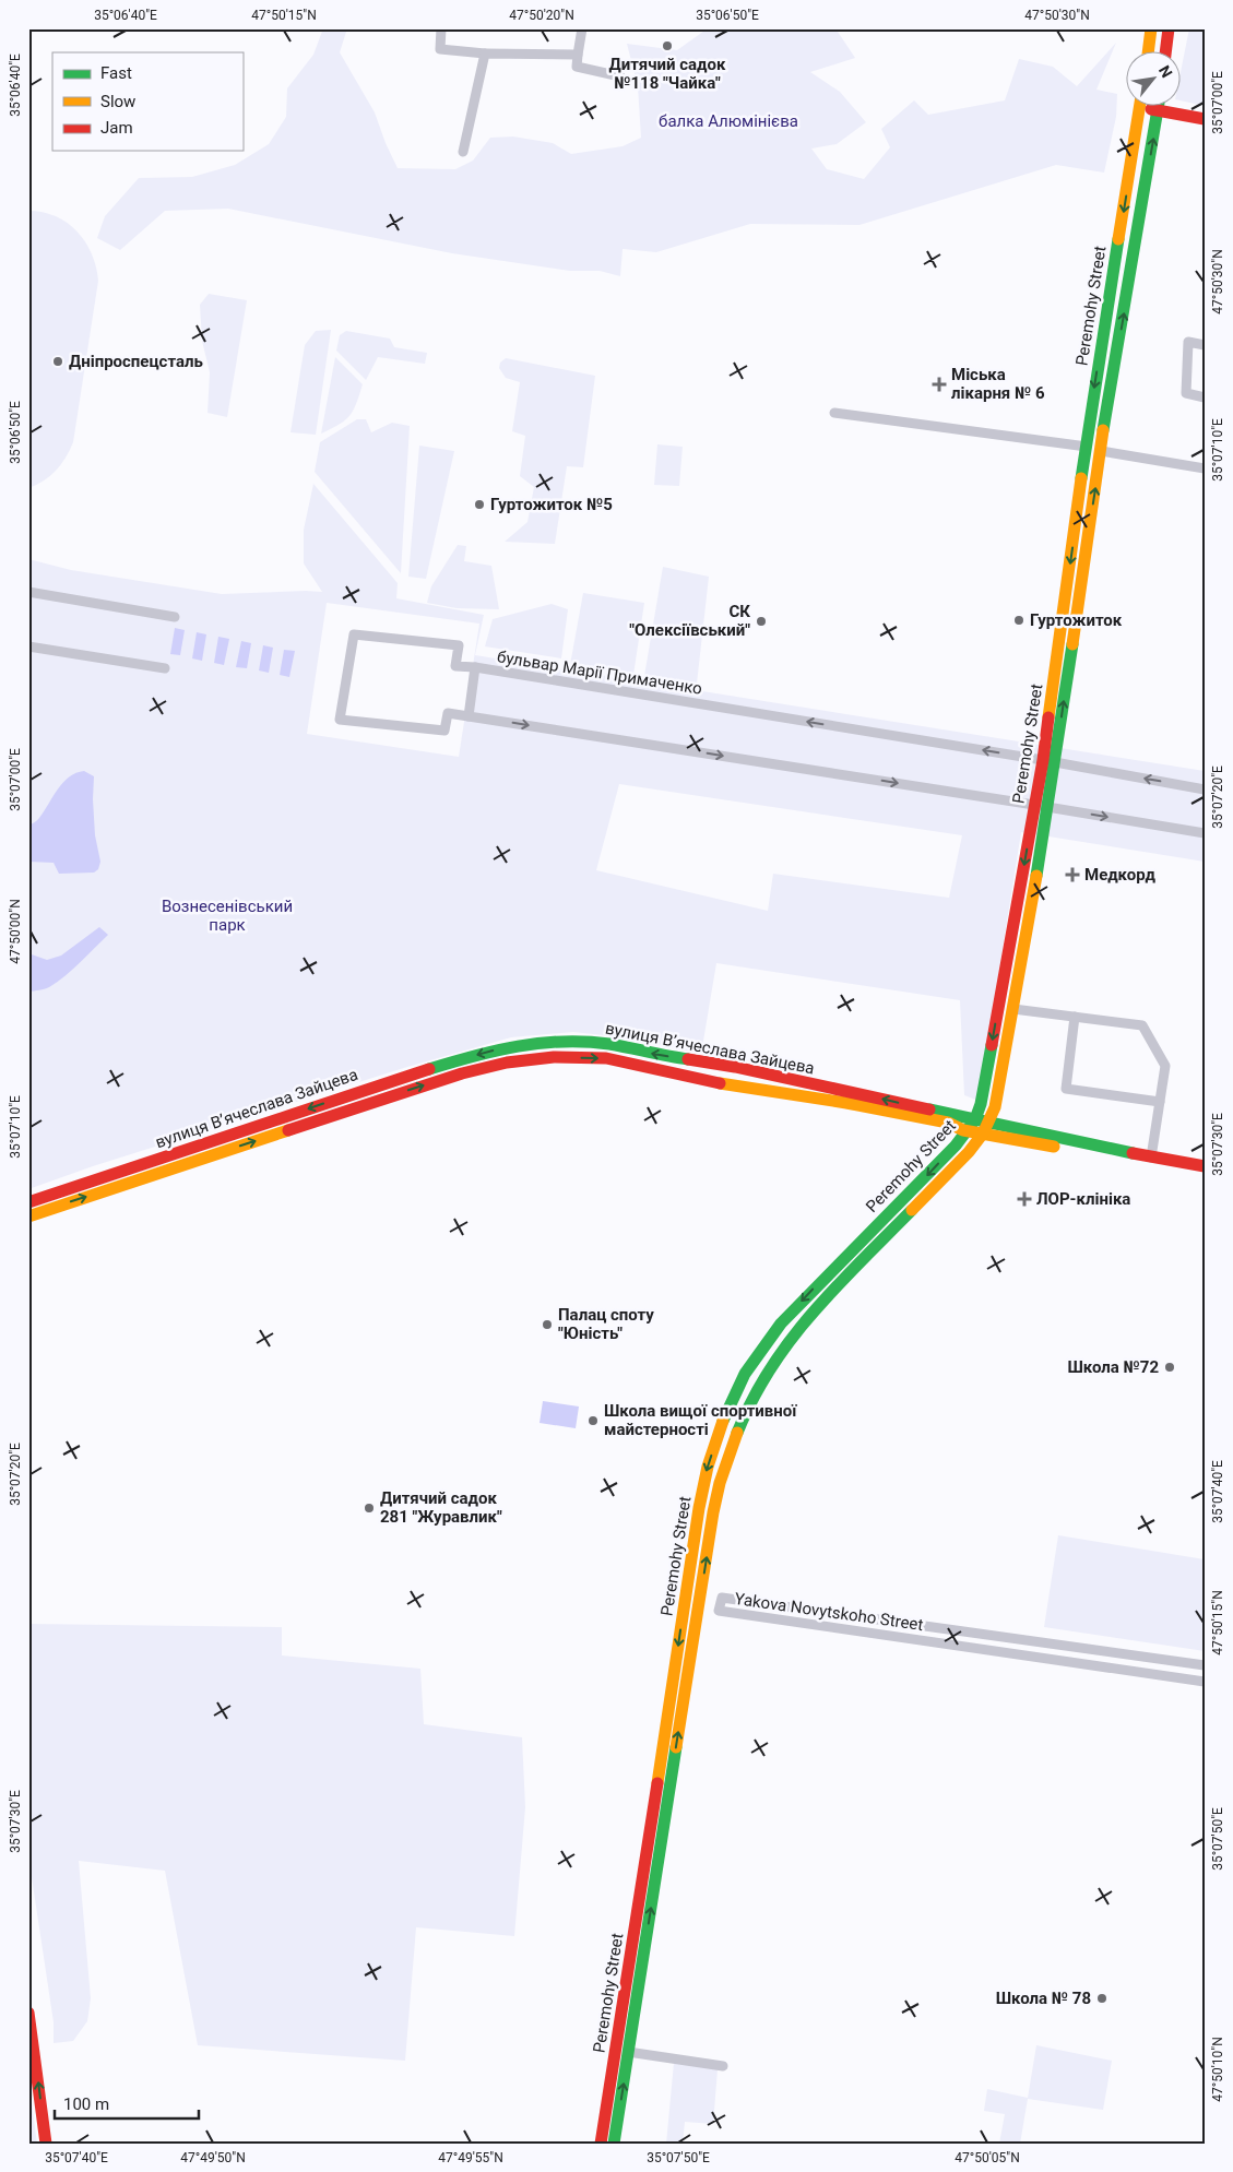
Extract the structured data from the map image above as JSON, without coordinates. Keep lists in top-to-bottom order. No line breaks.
{"streets":{"main road":["Peremohy Street","вулиця Вʼячеслава Зайцева"],"street":["бульвар Марії Примаченко","Yakova Novytskoho Street"]},"crossings":[["Peremohy Street","бульвар Марії Примаченко"],["Peremohy Street","вулиця Вʼячеслава Зайцева"]],"parks":["балка Алюмінієва","Вознесенівський парк"],"places":{"other":["Дитячий садок №118 \"Чайка\"","Дніпроспецсталь","Гуртожиток №5","Гуртожиток","СК \"Олексіївський\"","Палац споту \"Юність\"","Школа №72","Школа вищої спортивної майстерності","Дитячий садок 281 \"Журавлик\"","Школа № 78"],"health":["Мiська лiкарня № 6","Медкорд","ЛОР-клініка"]},"legend":["Fast","Slow","Jam"],"scale_bar":"100 m","north":"top right","coordinates":["35°06'40\"E","47°50'15\"N","47°50'20\"N","35°06'50\"E","47°50'30\"N","35°07'00\"E","35°07'10\"E","35°07'20\"E","47°50'00\"N","35°07'30\"E","35°07'40\"E","35°07'50\"E","47°50'10\"N","47°49'50\"N","47°49'55\"N","47°50'05\"N"]}
